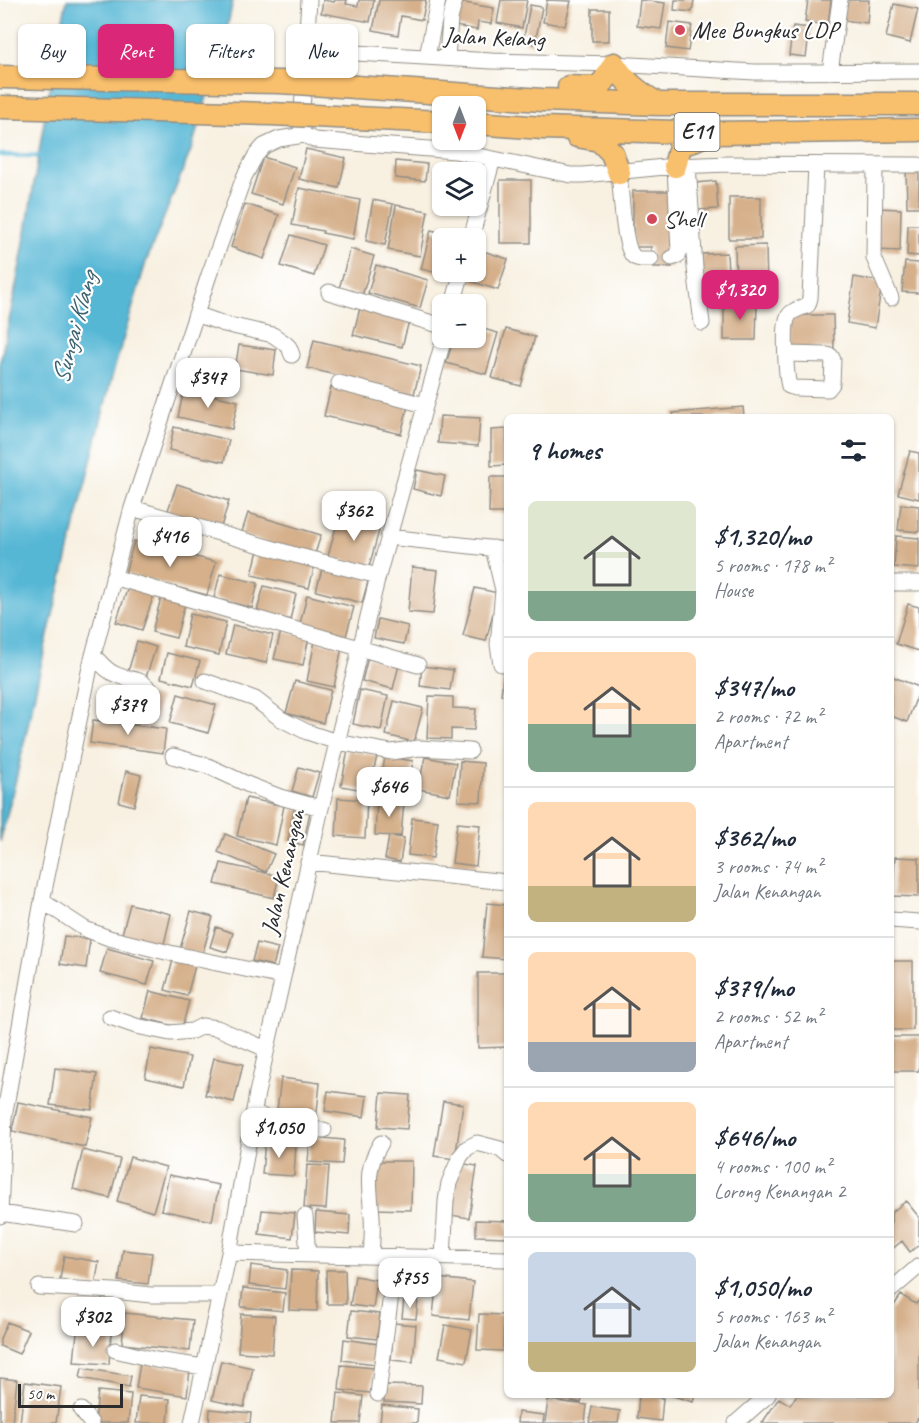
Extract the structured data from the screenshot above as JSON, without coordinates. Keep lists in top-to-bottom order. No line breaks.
{"streets":{"highway":["E11"],"street":["Jalan Kelang","Jalan Kenangan"]},"water":["Sungai Klang"],"places":["Mee Bungkus LDP","Shell"],"scale_bar":"50 m","north":"bottom","page":{"chip":["Buy","Rent","Filters","New"],"map_buttons":["+","−"],"price":["$1,320","$347","$362","$416","$379","$646","$1,050","$755","$302"],"heading":"9 homes","list":[{"name":"$1,320/mo","note":"5 rooms · 178 m² · House"},{"name":"$347/mo","note":"2 rooms · 72 m² · Apartment"},{"name":"$362/mo","note":"3 rooms · 74 m² · Jalan Kenangan"},{"name":"$379/mo","note":"2 rooms · 52 m² · Apartment"},{"name":"$646/mo","note":"4 rooms · 100 m² · Lorong Kenangan 2"},{"name":"$1,050/mo","note":"5 rooms · 163 m² · Jalan Kenangan"}],"scale":"50 m"}}
